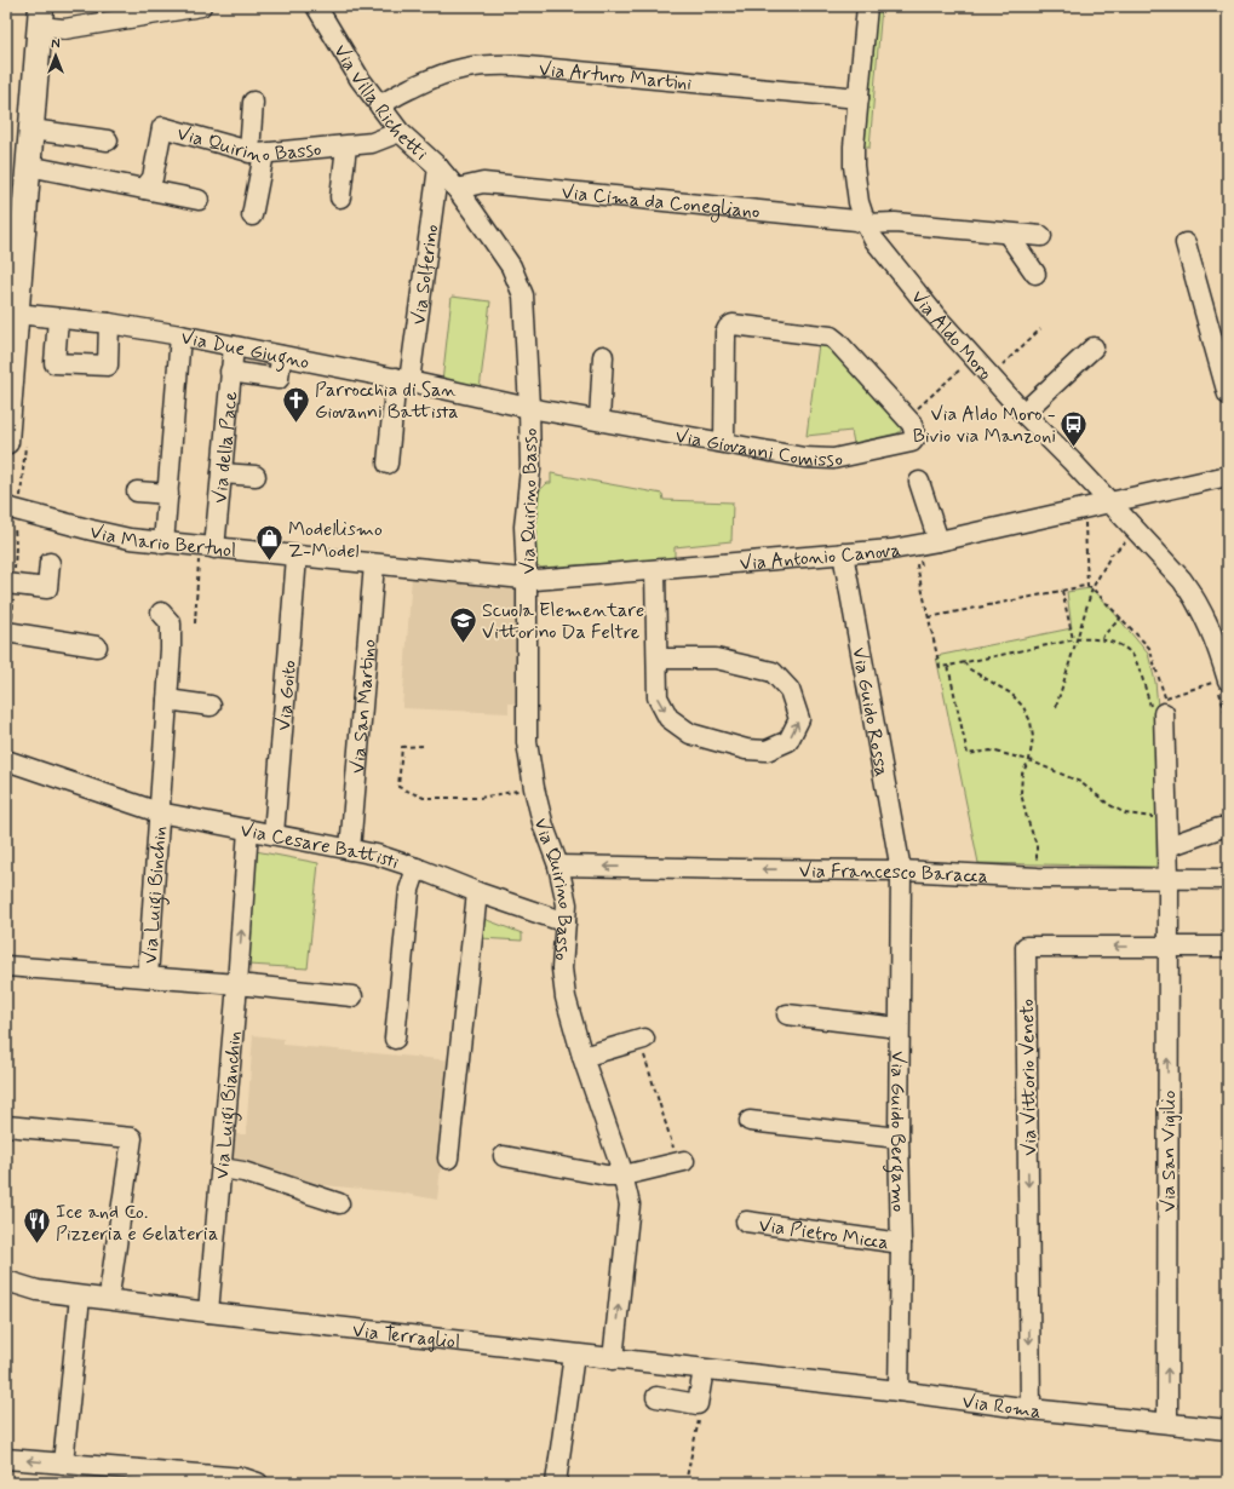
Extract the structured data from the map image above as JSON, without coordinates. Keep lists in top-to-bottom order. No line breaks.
{"streets":{"street":["Via Arturo Martini","Via Villa Richetti","Via Quirino Basso","Via Cima da Conegliano","Via Solferino","Via Aldo Moro","Via Due Giugno","Via Giovanni Comisso","Via della Pace","Via Mario Bertuol","Via Antonio Canova","Via Goito","Via San Martino","Via Guido Rossa","Via Cesare Battisti","Via Francesco Baracca","Via Luigi Binchin","Via Vittorio Veneto","Via Luigi Bianchin","Via Guido Bergamo","Via San Vigilio","Via Pietro Micca","Via Terragliol","Via Roma"]},"crossings":[["Via Arturo Martini","Via Villa Richetti"],["Via Arturo Martini","Via Aldo Moro"],["Via Villa Richetti","Via Quirino Basso"],["Via Villa Richetti","Via Cima da Conegliano"],["Via Villa Richetti","Via Solferino"],["Via Quirino Basso","Via Cima da Conegliano"],["Via Quirino Basso","Via Due Giugno"],["Via Quirino Basso","Via Giovanni Comisso"],["Via Quirino Basso","Via Mario Bertuol"],["Via Quirino Basso","Via Antonio Canova"],["Via Quirino Basso","Via Cesare Battisti"],["Via Quirino Basso","Via Francesco Baracca"],["Via Quirino Basso","Via Terragliol"],["Via Cima da Conegliano","Via Aldo Moro"],["Via Solferino","Via Due Giugno"],["Via Aldo Moro","Via Antonio Canova"],["Via Due Giugno","Via Giovanni Comisso"],["Via Due Giugno","Via della Pace"],["Via della Pace","Via Mario Bertuol"],["Via Mario Bertuol","Via Antonio Canova"],["Via Mario Bertuol","Via Goito"],["Via Mario Bertuol","Via San Martino"],["Via Antonio Canova","Via Guido Rossa"],["Via Goito","Via Cesare Battisti"],["Via San Martino","Via Cesare Battisti"],["Via Guido Rossa","Via Francesco Baracca"],["Via Guido Rossa","Via Guido Bergamo"],["Via Cesare Battisti","Via Luigi Binchin"],["Via Cesare Battisti","Via Luigi Bianchin"],["Via Francesco Baracca","Via Guido Bergamo"],["Via Francesco Baracca","Via San Vigilio"],["Via Vittorio Veneto","Via San Vigilio"],["Via Vittorio Veneto","Via Roma"],["Via Luigi Bianchin","Via Terragliol"],["Via Guido Bergamo","Via Pietro Micca"],["Via Guido Bergamo","Via Roma"],["Via San Vigilio","Via Roma"],["Via Terragliol","Via Roma"]],"one_way":["Via San Vigilio"],"places":{"church":["Parrocchia di San Giovanni Battista"],"bus stop":["Via Aldo Moro - Bivio via Manzoni"],"shop":["Modellismo Z-Model"],"school or university":["Scuola Elementare Vittorino Da Feltre"],"restaurant":["Ice and Co. Pizzeria e Gelateria"]},"north":"top"}
